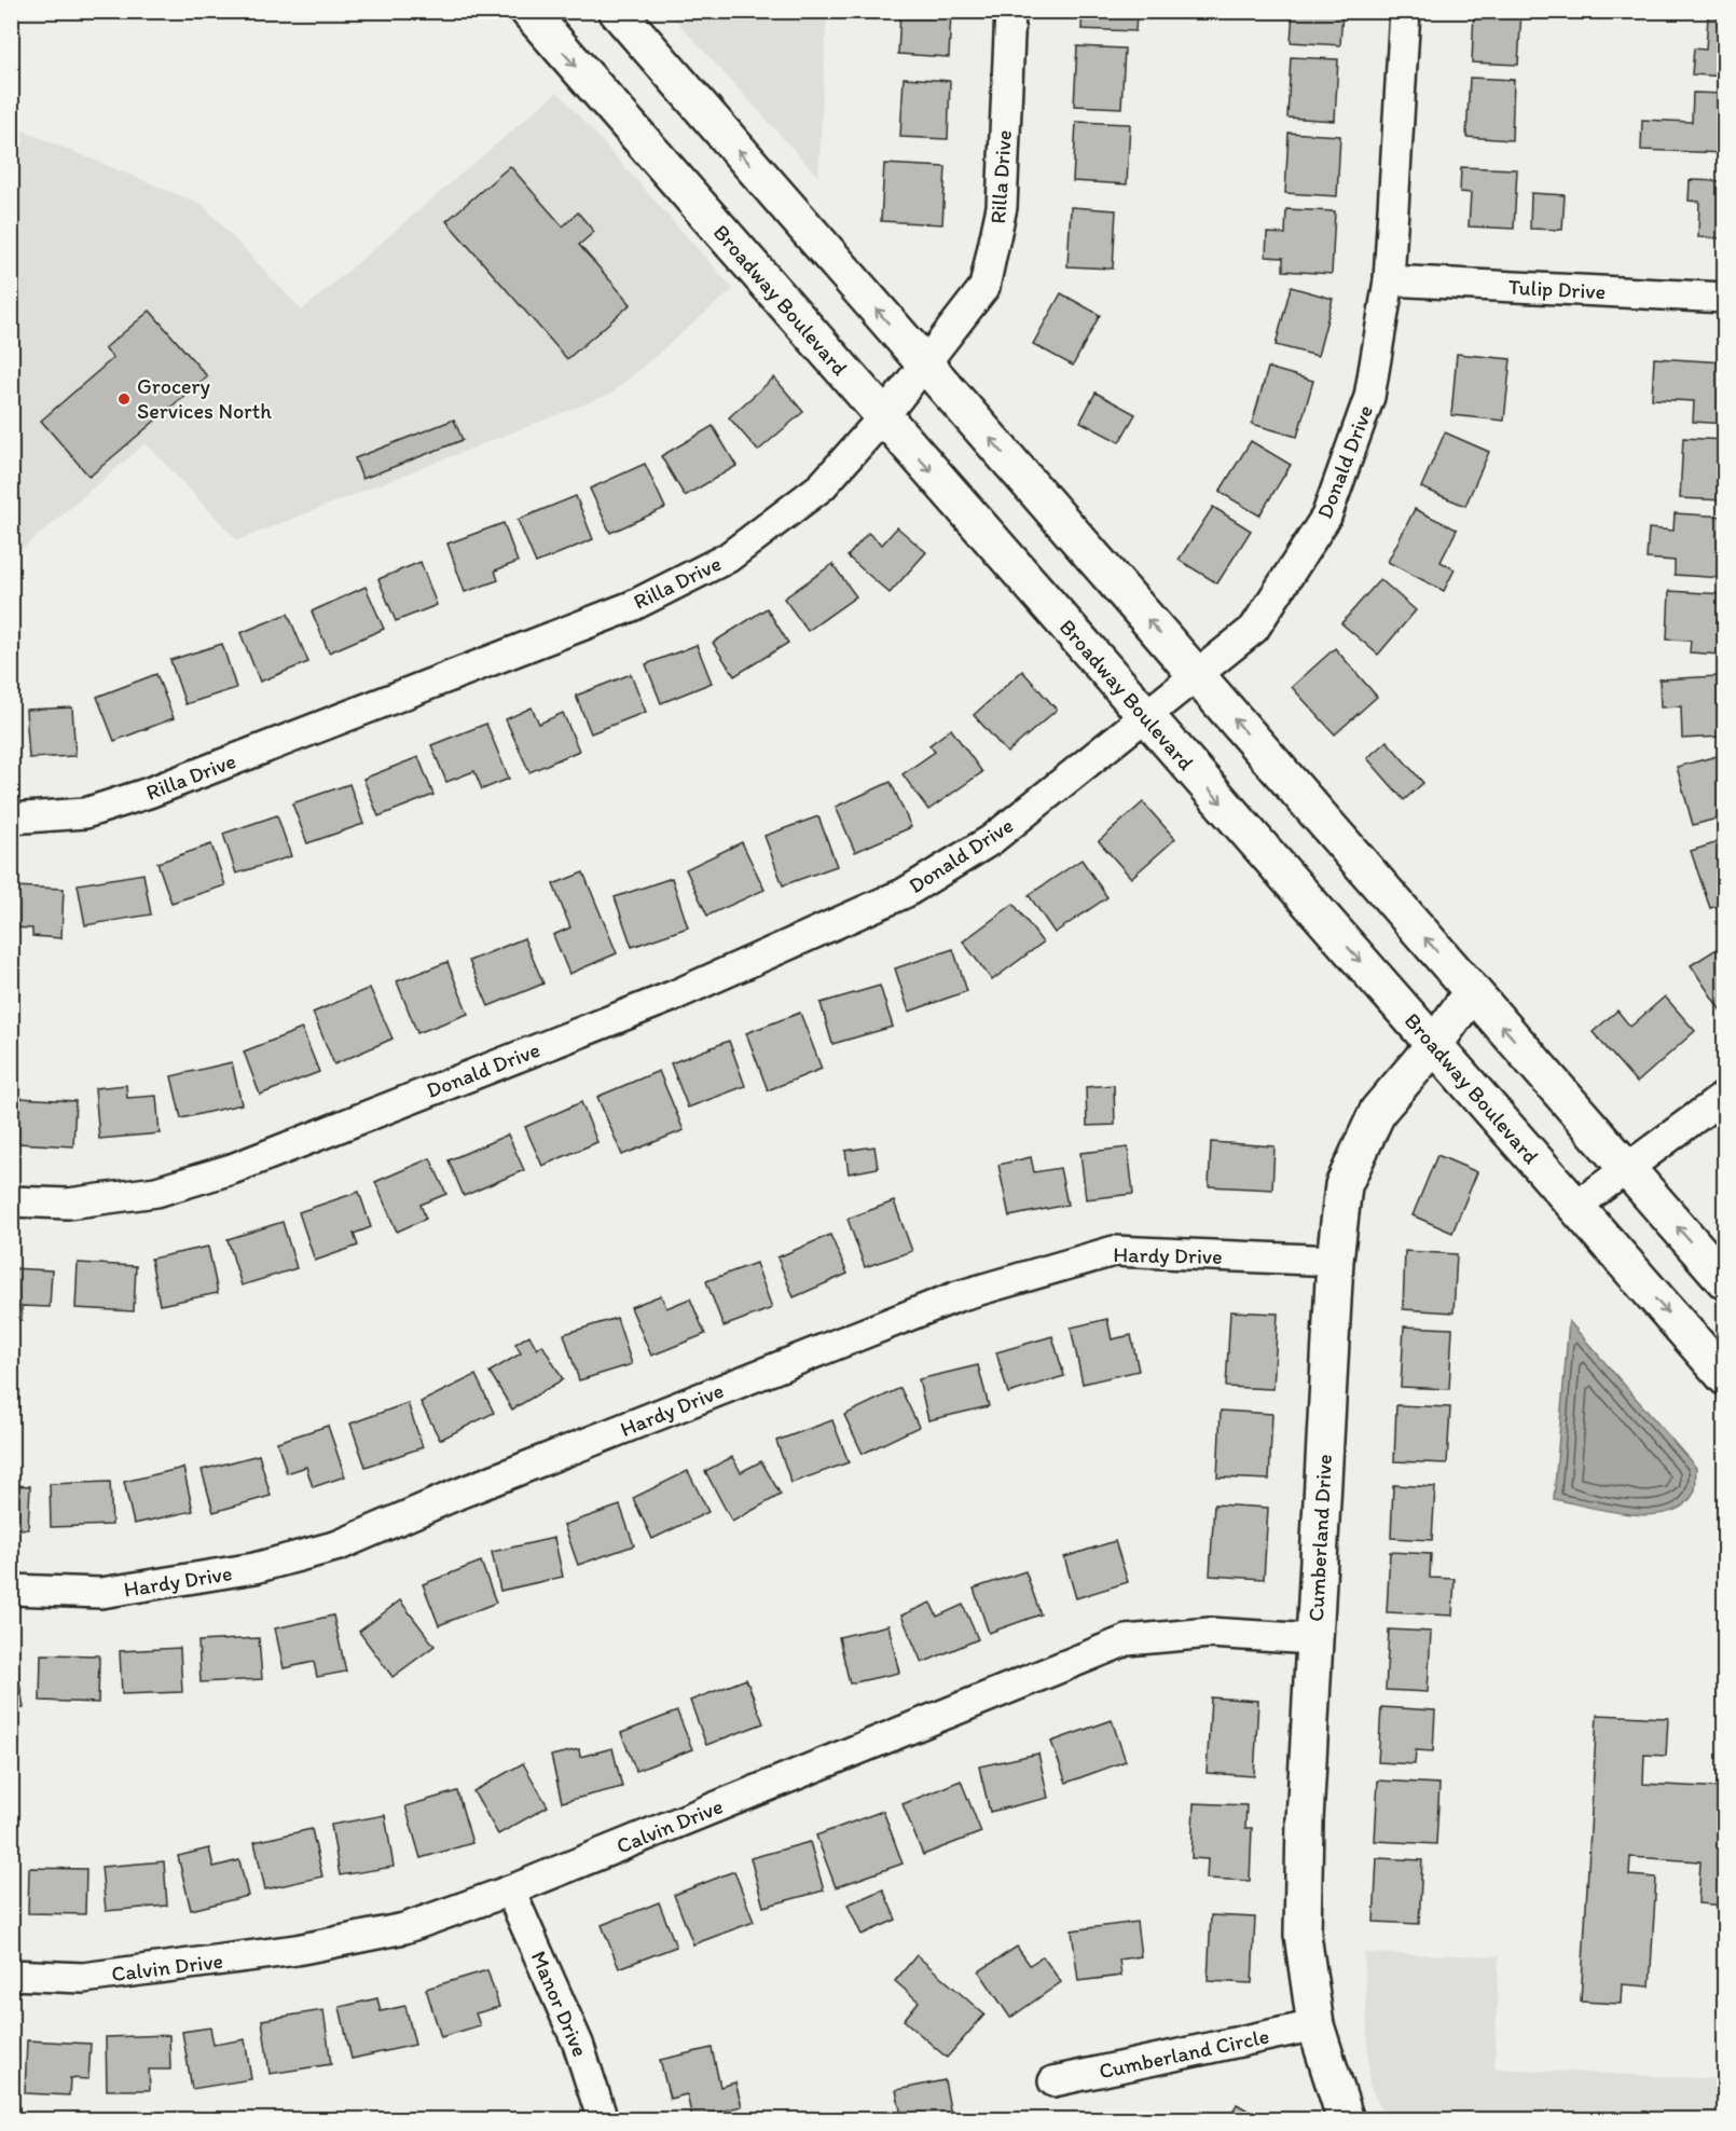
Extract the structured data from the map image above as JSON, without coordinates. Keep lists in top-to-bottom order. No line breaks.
{"streets":{"main road":["Broadway Boulevard","Cumberland Drive"],"street":["Rilla Drive","Tulip Drive","Donald Drive","Hardy Drive","Calvin Drive","Manor Drive","Cumberland Circle"]},"crossings":[["Rilla Drive","Broadway Boulevard"],["Tulip Drive","Donald Drive"],["Broadway Boulevard","Donald Drive"],["Broadway Boulevard","Cumberland Drive"],["Hardy Drive","Cumberland Drive"],["Cumberland Drive","Calvin Drive"],["Cumberland Drive","Cumberland Circle"],["Calvin Drive","Manor Drive"]],"places":["Grocery Services North"]}
